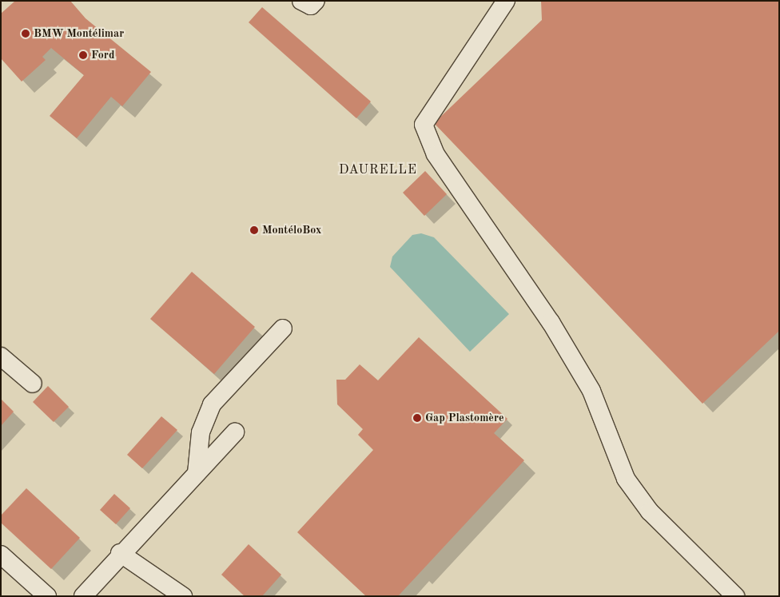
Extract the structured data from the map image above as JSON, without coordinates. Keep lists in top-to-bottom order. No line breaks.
{"districts":["DAURELLE"],"places":["BMW Montélimar","Ford","MontéloBox","Gap Plastomère"]}
